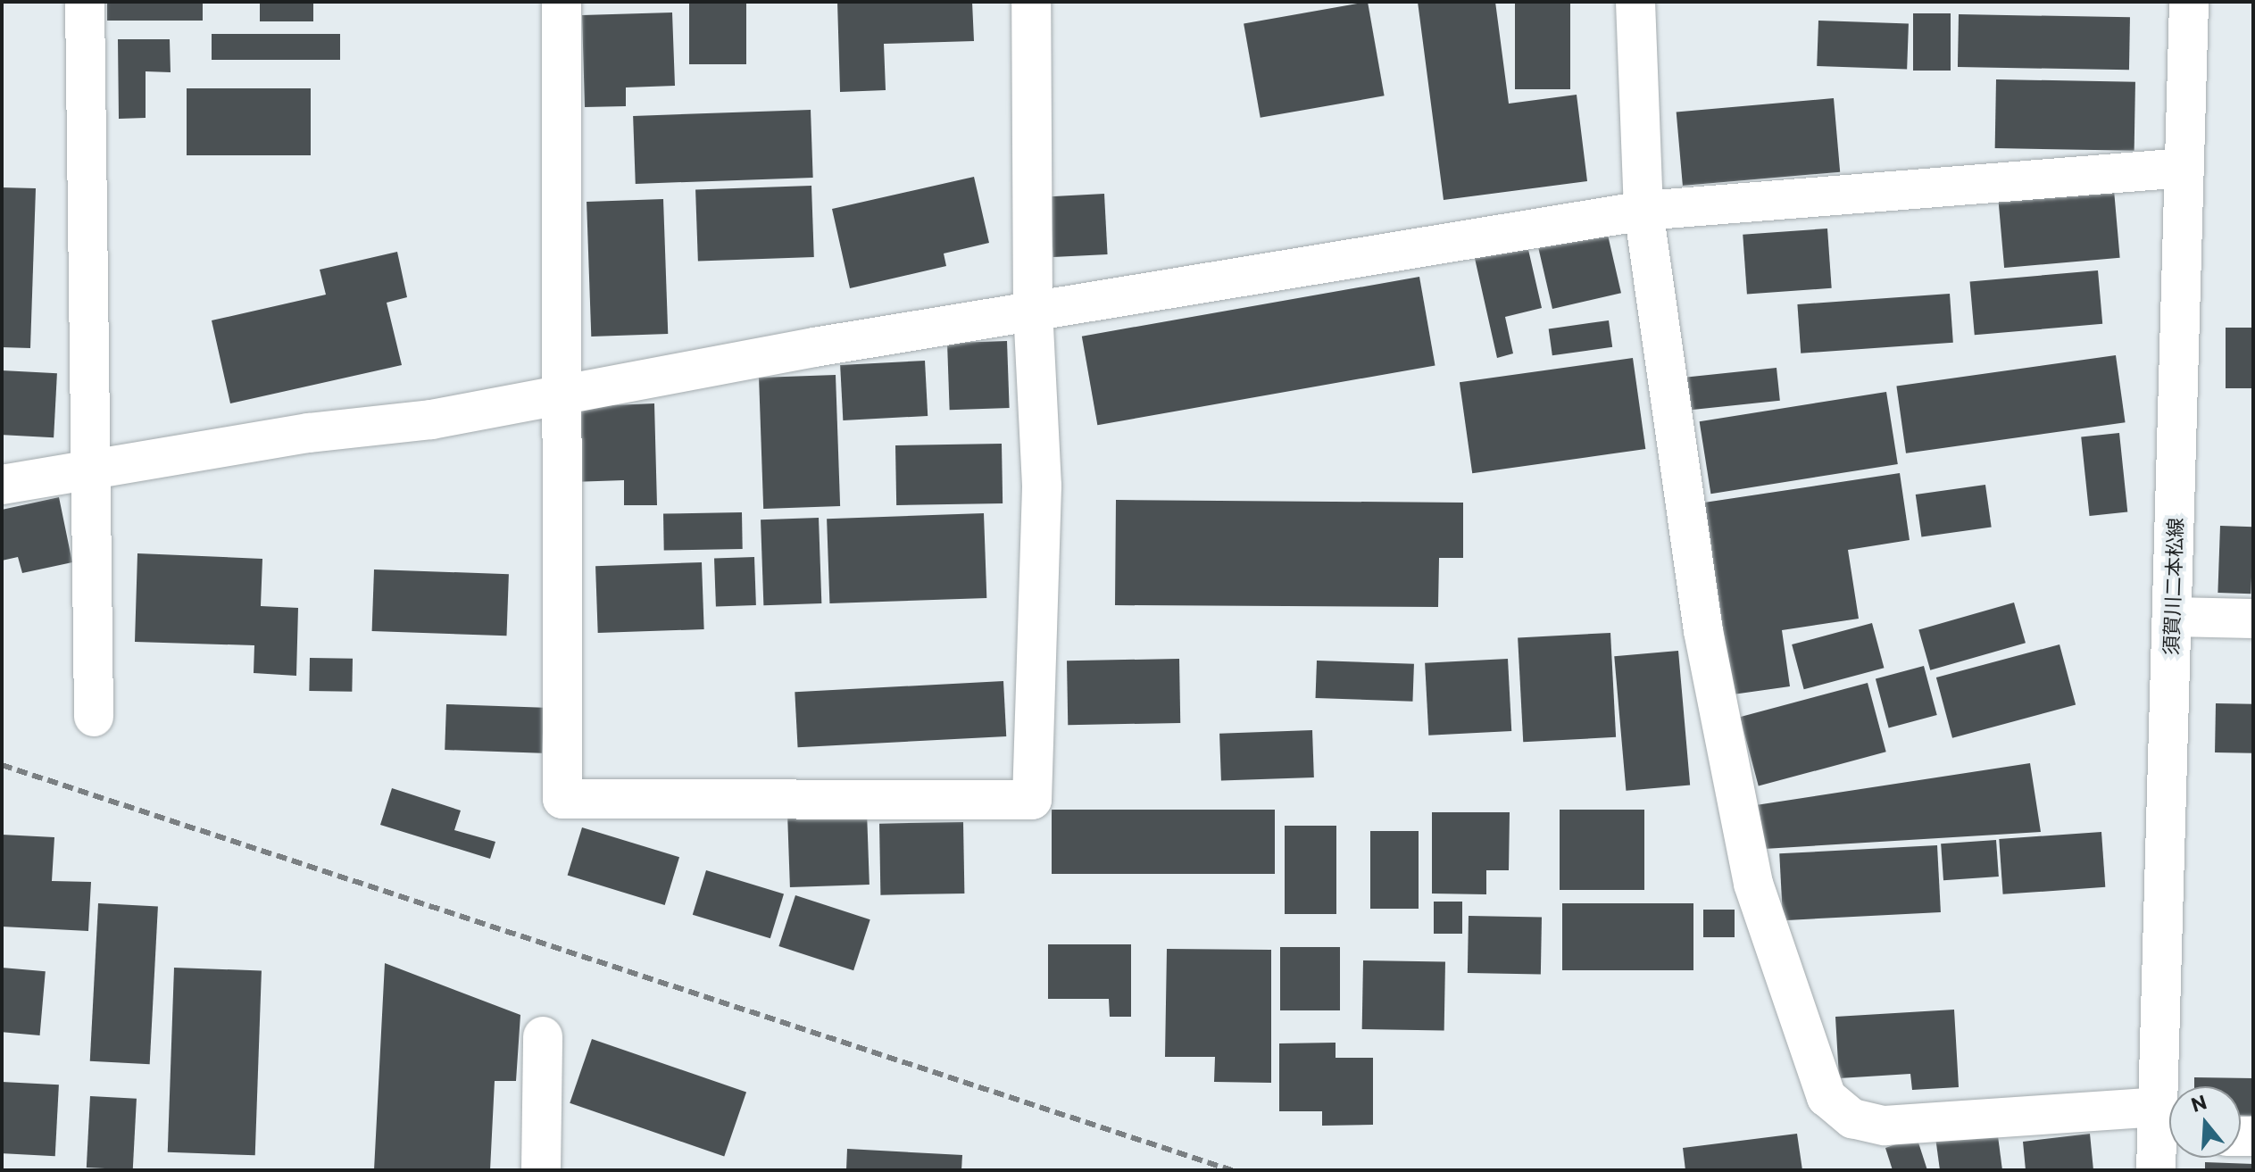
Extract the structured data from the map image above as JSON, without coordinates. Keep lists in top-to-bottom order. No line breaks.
{"streets":{"street":["須賀川二本松線"]},"north":"top"}
